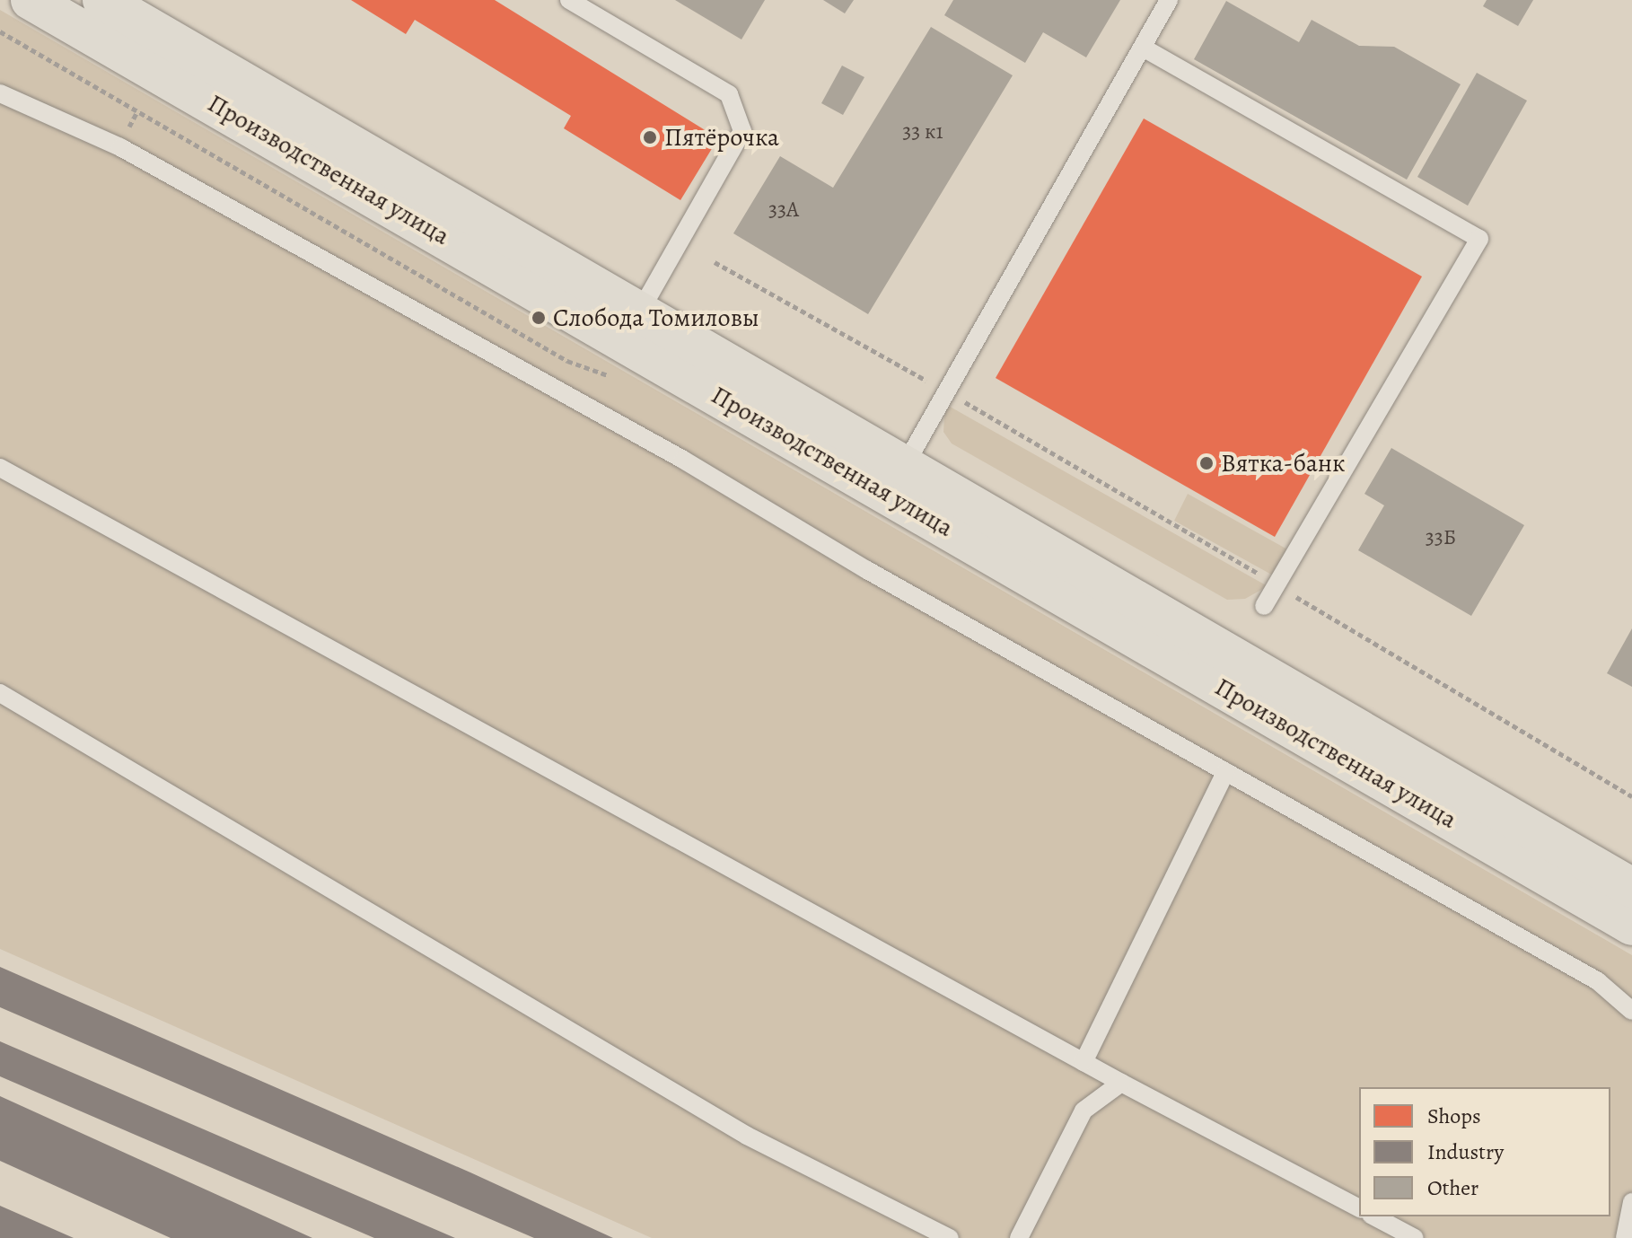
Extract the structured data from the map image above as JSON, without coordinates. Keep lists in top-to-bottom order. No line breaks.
{"streets":{"highway":["Производственная улица"]},"places":["Пятёрочка","Слобода Томиловы","Вятка-банк"],"house_numbers":["33 к1","33А","33Б"],"legend":["Shops","Industry","Other"]}
